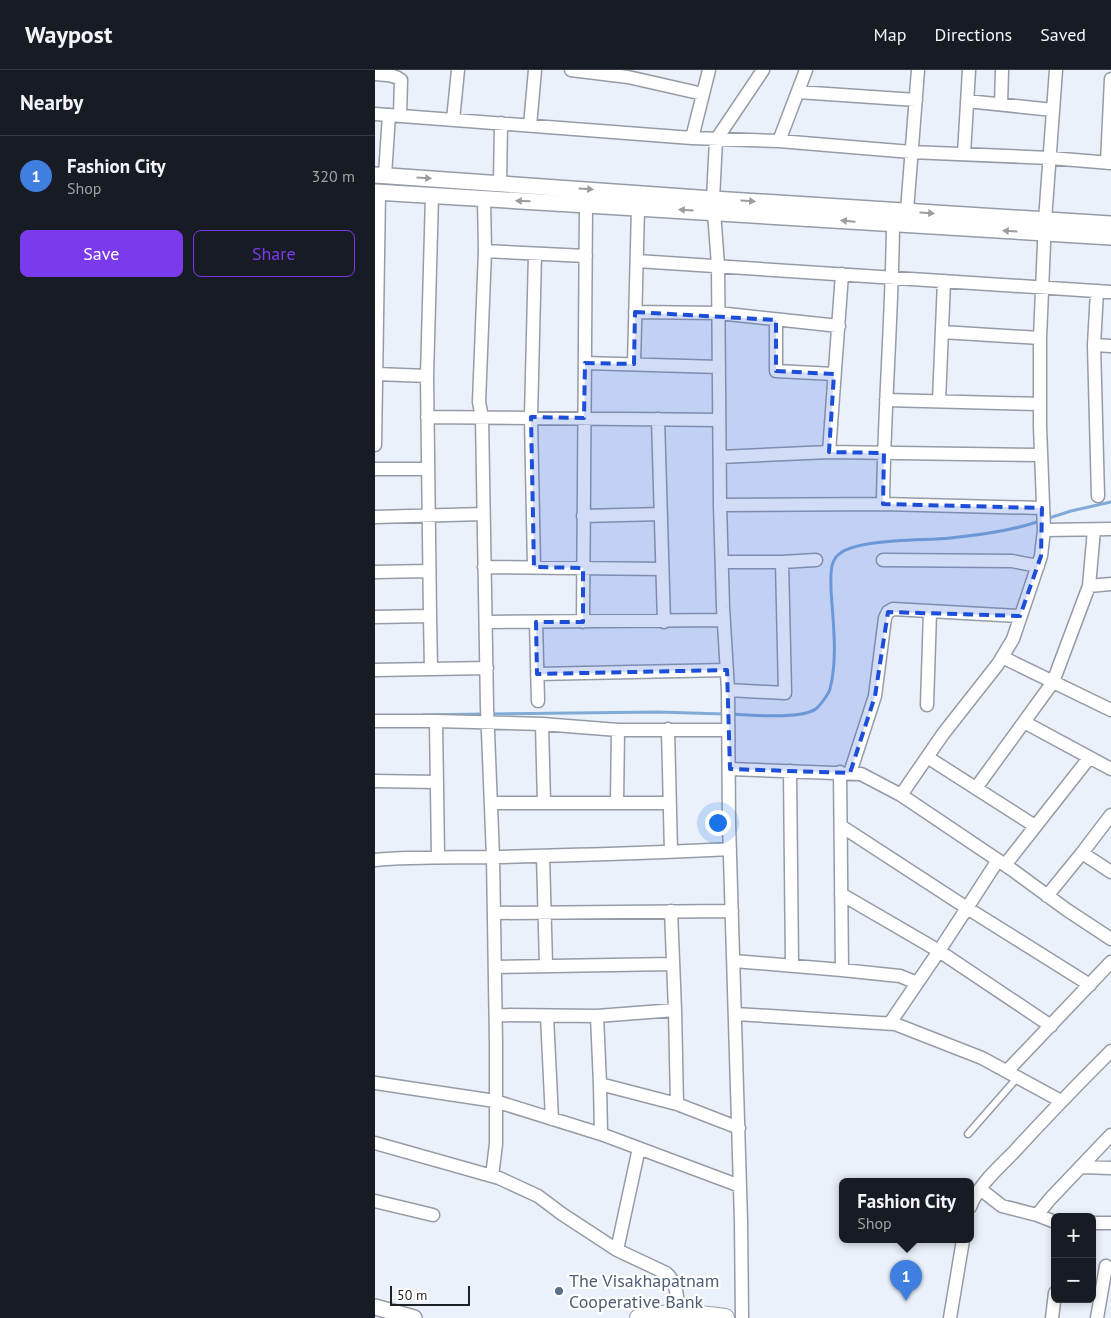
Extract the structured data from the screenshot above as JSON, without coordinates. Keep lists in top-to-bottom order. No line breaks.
{"places":["The Visakhapatnam Cooperative Bank"],"scale_bar":"50 m","page":{"header":"Waypost","nav":["Map","Directions","Saved"],"heading":"Nearby","list":[{"mark":"1","name":"Fashion City","note":"Shop","value":"320 m"}],"buttons":["Save","Share"],"popup":["Fashion City","Shop"],"map_buttons":["+","−"],"pins":"1","scale":"50 m"}}
